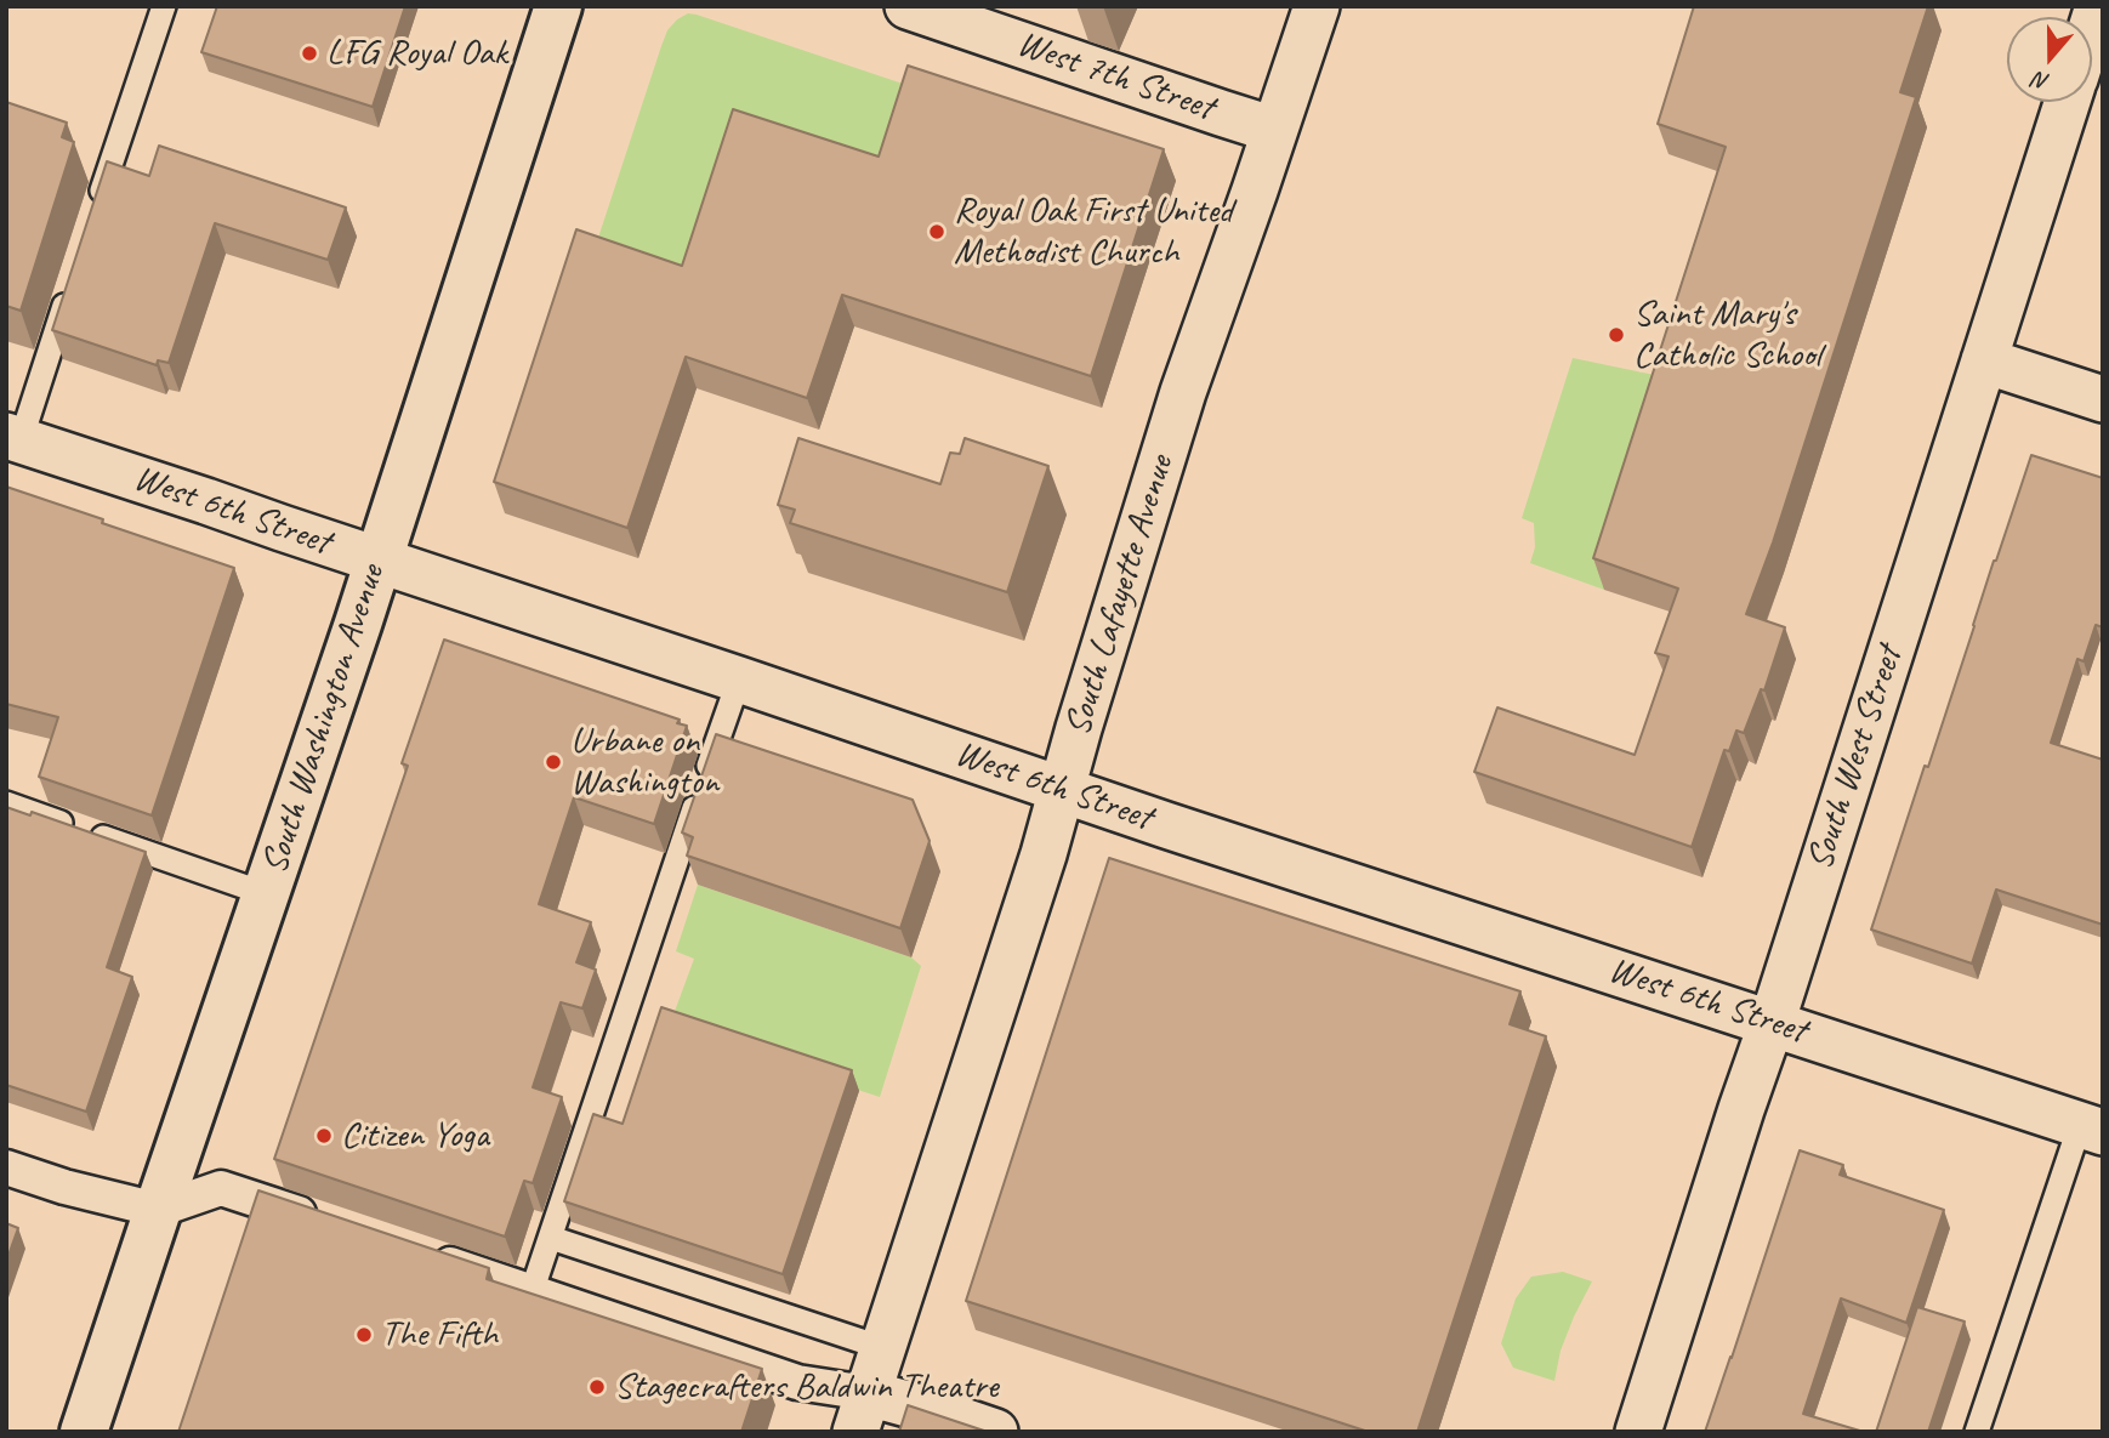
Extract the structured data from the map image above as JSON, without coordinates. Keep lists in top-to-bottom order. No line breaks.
{"streets":{"main road":["South Washington Avenue"],"street":["West 7th Street","West 6th Street","South Lafayette Avenue","South West Street"]},"crossings":[["West 7th Street","South Lafayette Avenue"],["West 6th Street","South Lafayette Avenue"],["West 6th Street","South Washington Avenue"],["West 6th Street","South West Street"]],"places":["LFG Royal Oak","Royal Oak First United Methodist Church","Saint Mary's Catholic School","Urbane on Washington","Citizen Yoga","The Fifth","Stagecrafters Baldwin Theatre"],"north":"bottom"}
